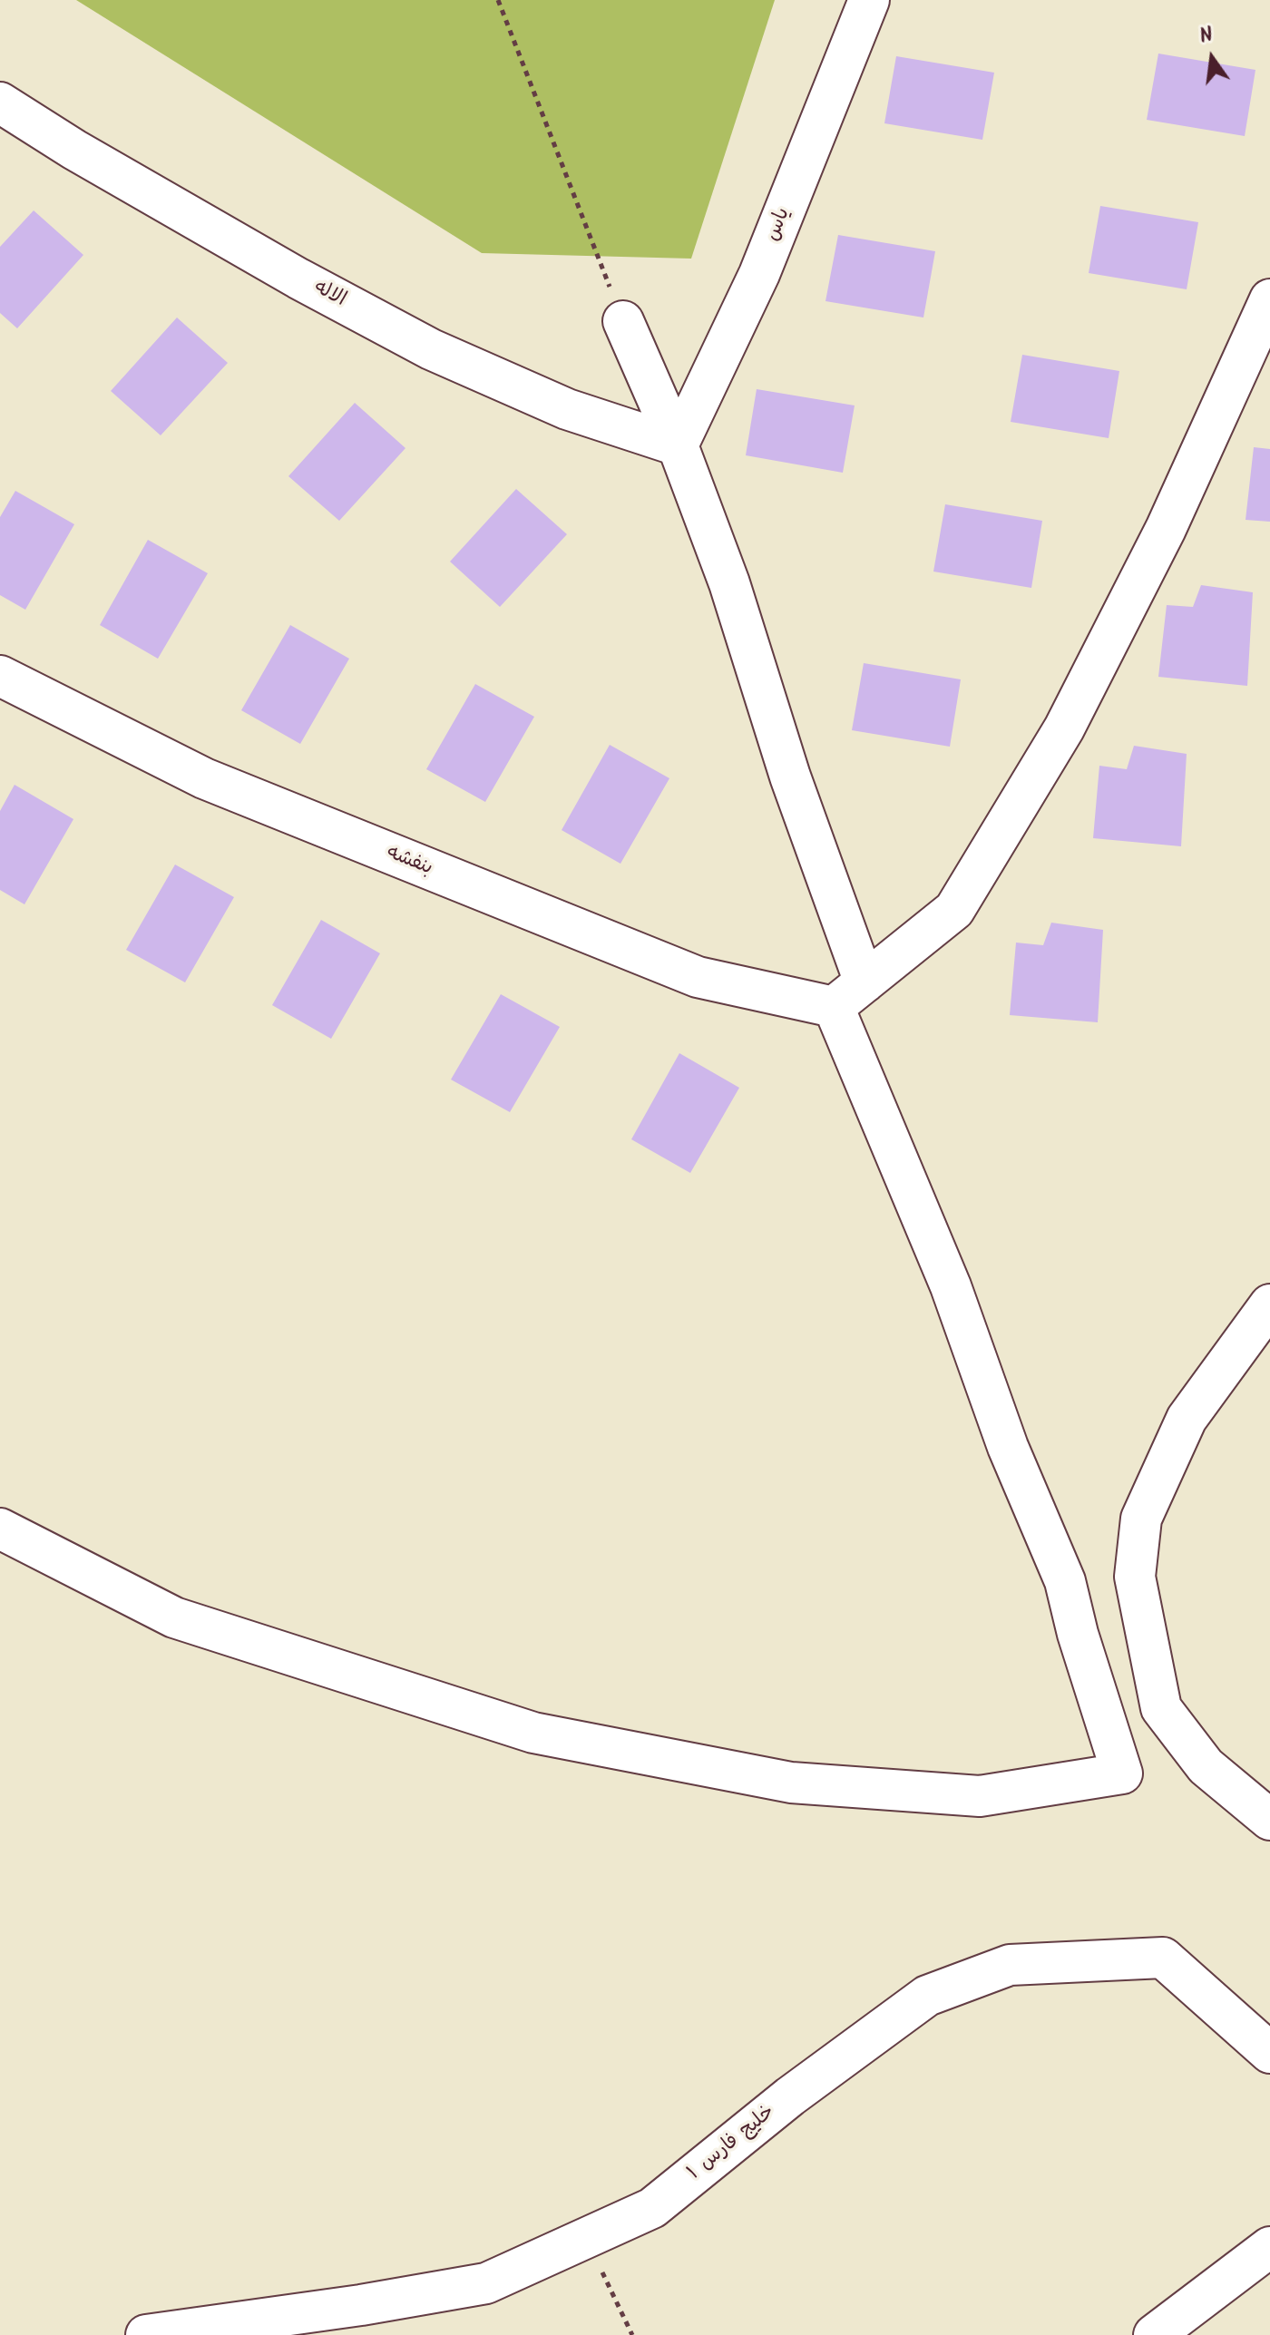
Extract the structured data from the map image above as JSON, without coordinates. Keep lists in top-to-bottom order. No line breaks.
{"streets":{"street":["یاس","الاله","بنفشه","خلیج فارس ۱"]},"crossings":[["یاس","الاله"]],"north":"top"}
